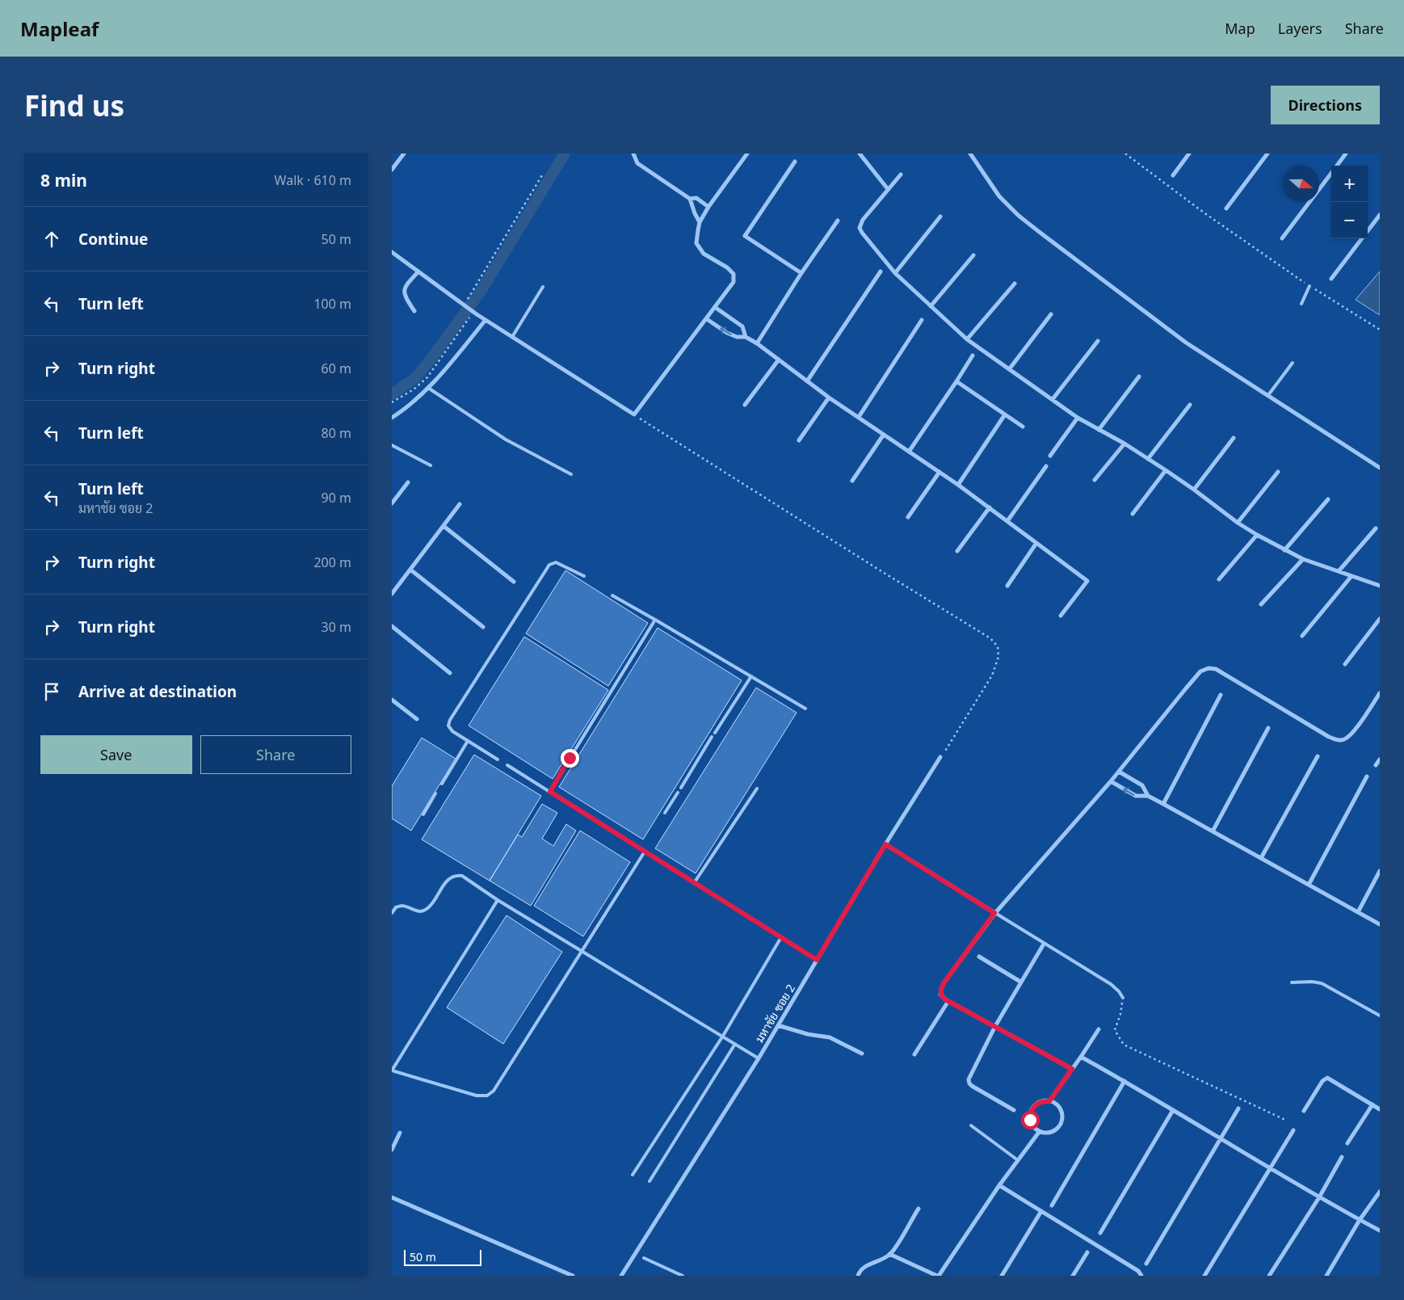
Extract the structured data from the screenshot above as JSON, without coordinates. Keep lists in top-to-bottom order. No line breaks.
{"streets":{"street":["มหาชัย ซอย 2"]},"scale_bar":"50 m","north":"right","page":{"header":"Mapleaf","nav":["Map","Layers","Share"],"buttons":["Directions",["Save","Share"]],"title":"Find us","heading":["8 min","Walk · 610 m"],"map_buttons":["+","−"],"list":[["Continue","50 m"],["Turn left","100 m"],["Turn right","60 m"],["Turn left","80 m"],["Turn left","มหาชัย ซอย 2","90 m"],["Turn right","200 m"],["Turn right","30 m"],"Arrive at destination"],"scale":"50 m"}}
